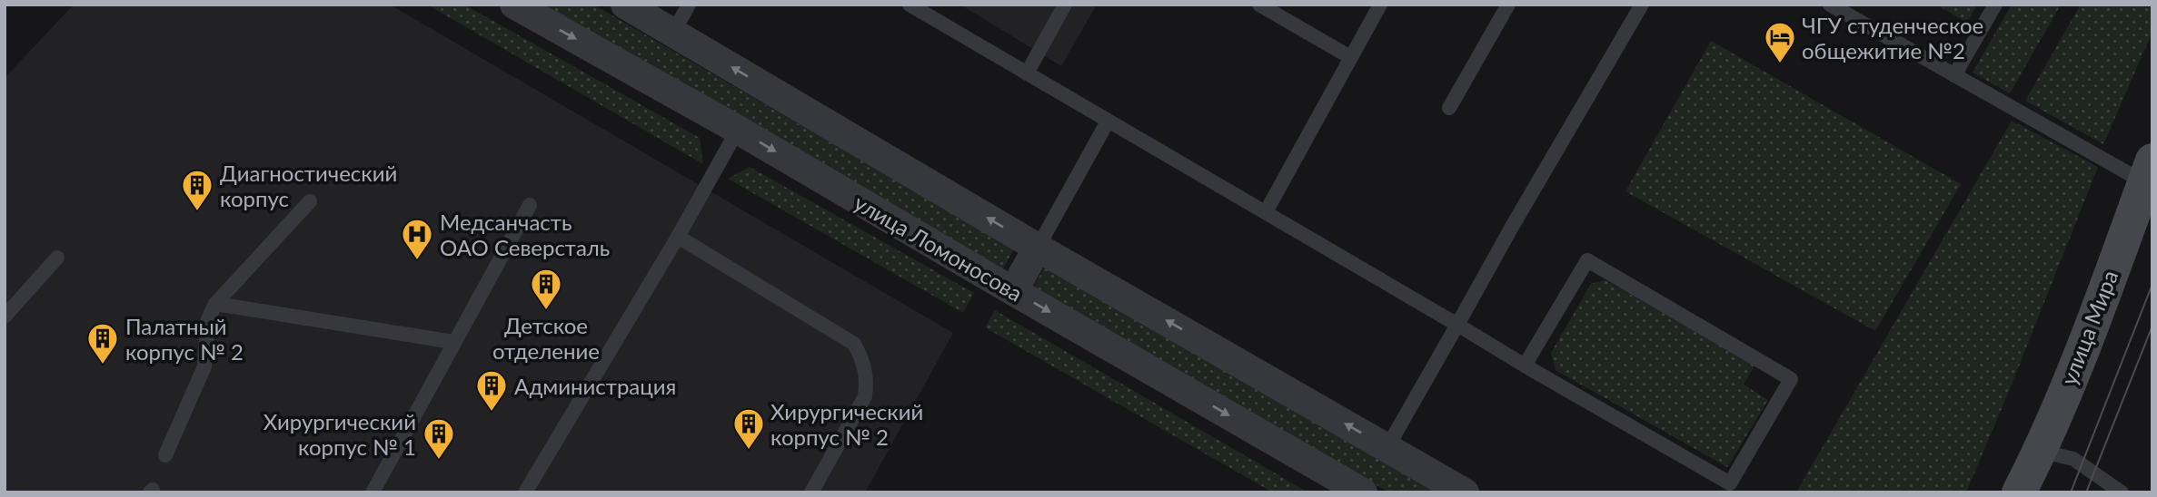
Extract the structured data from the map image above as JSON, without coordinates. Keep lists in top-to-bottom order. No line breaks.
{"streets":{"main road":["улица Мира"],"street":["улица Ломоносова"]},"places":{"hotel":["ЧГУ студенческое общежитие №2"],"building":["Диагностический корпус","Детское отделение","Палатный корпус № 2","Администрация","Хирургический корпус № 2","Хирургический корпус № 1"],"hospital":["Медсанчасть ОАО Северсталь"]}}
